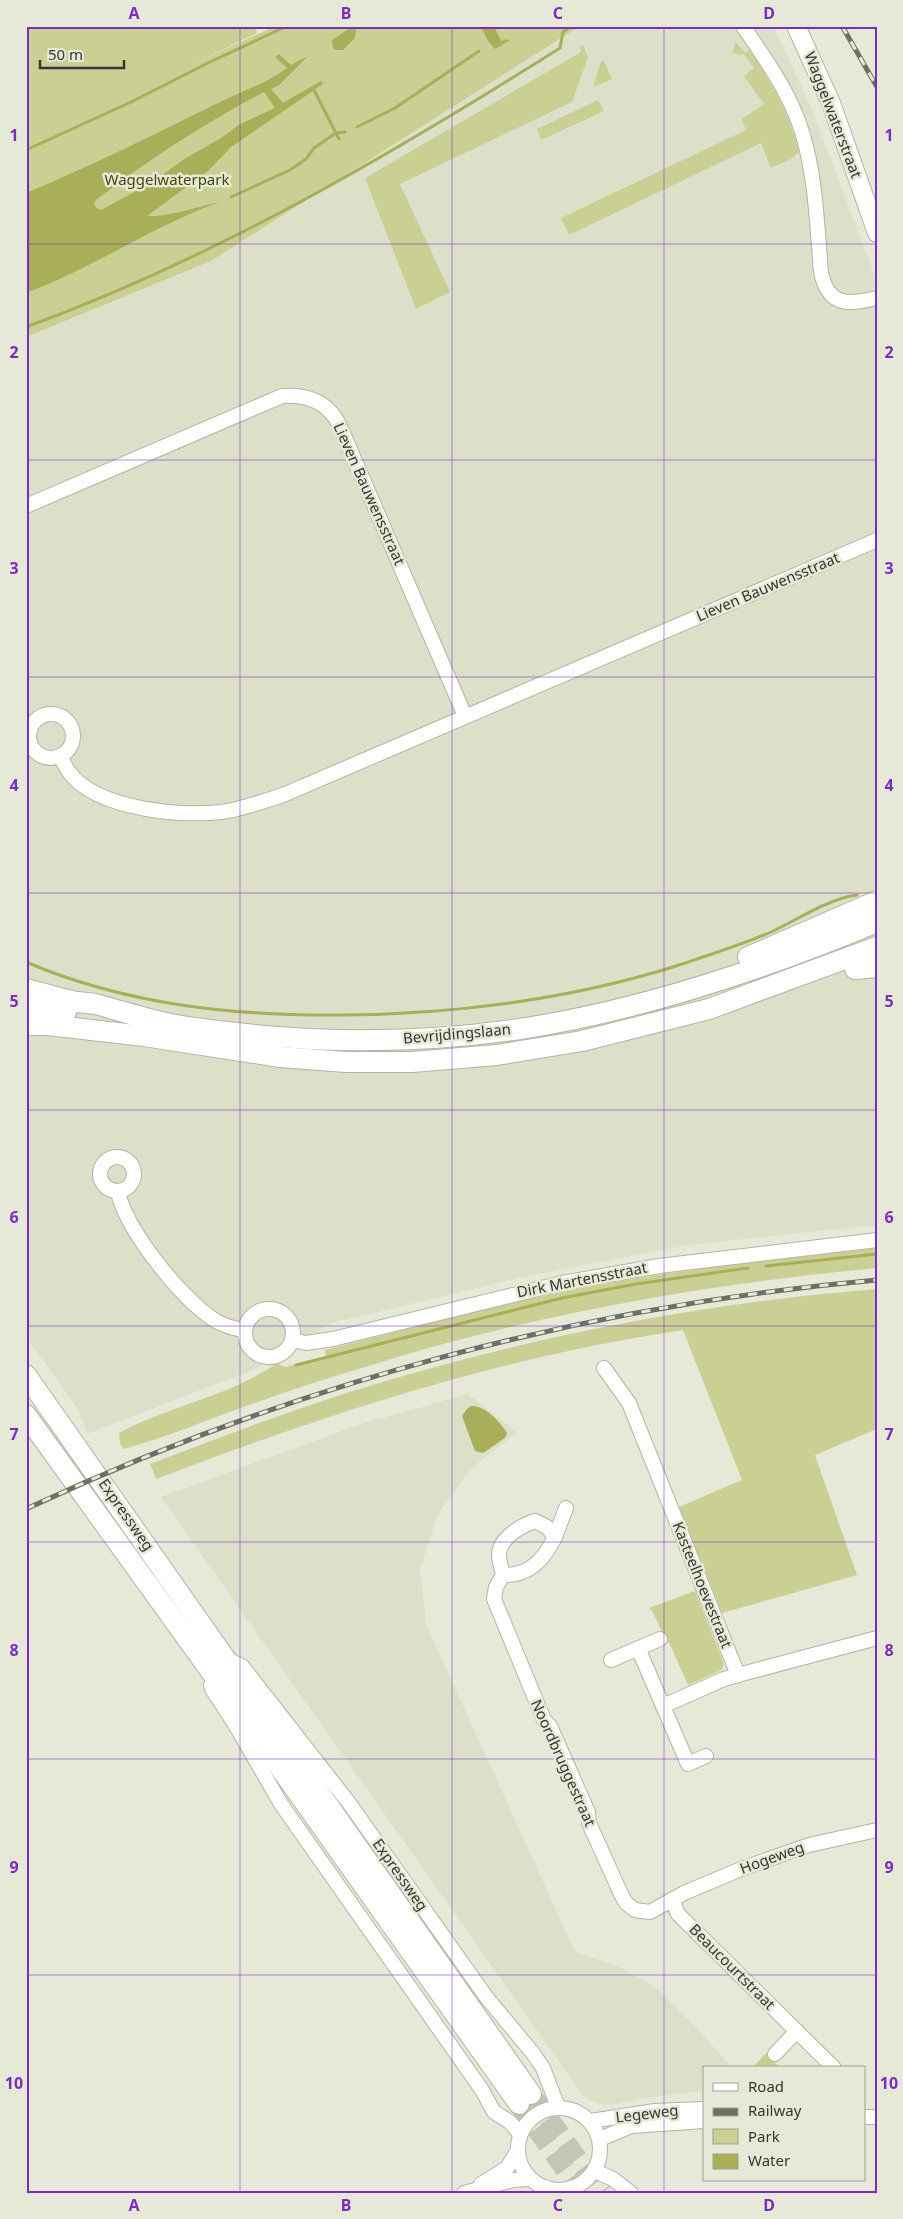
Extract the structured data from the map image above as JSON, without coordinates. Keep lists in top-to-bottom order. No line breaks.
{"streets":{"highway":["Bevrijdingslaan","Expressweg"],"main road":["Waggelwaterstraat"],"street":["Lieven Bauwensstraat","Dirk Martensstraat","Kasteelhoevestraat","Noordbruggestraat","Hogeweg","Beaucourtstraat","Legeweg"]},"crossings":[["Expressweg","Legeweg"],["Noordbruggestraat","Hogeweg"],["Noordbruggestraat","Beaucourtstraat"],["Hogeweg","Beaucourtstraat"]],"parks":["Waggelwaterpark"],"legend":["Road","Railway","Park","Water"],"scale_bar":"50 m","grid":{"columns":["A","B","C","D"],"rows":["1","2","3","4","5","6","7","8","9","10"]}}
